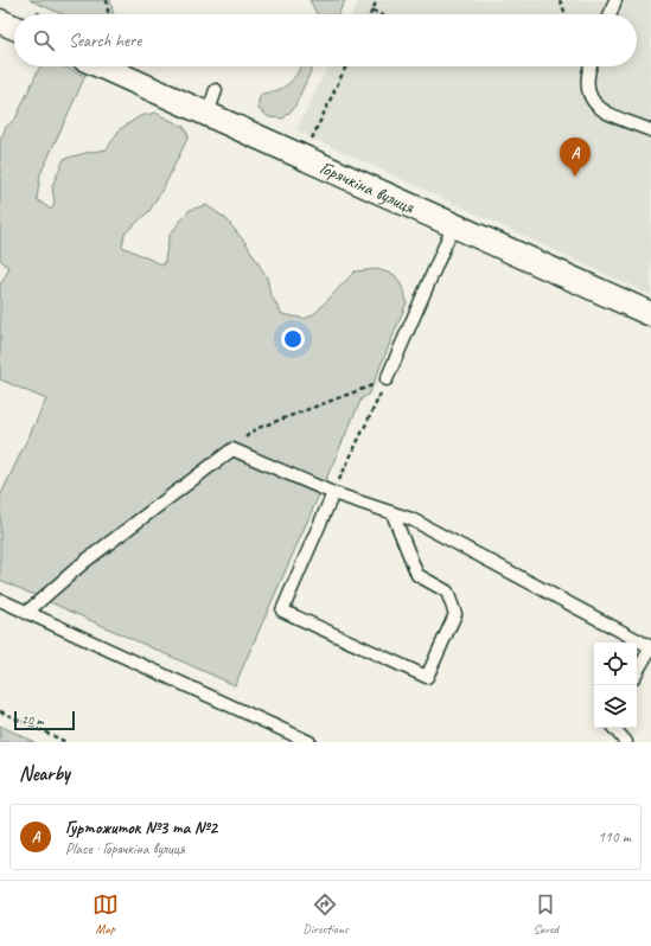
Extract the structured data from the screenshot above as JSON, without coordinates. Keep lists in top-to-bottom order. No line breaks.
{"streets":{"street":["Горячкіна вулиця"]},"scale_bar":"20 m","page":{"search":"Search here","pins":"A","scale":"20 m","heading":"Nearby","list":[{"mark":"A","name":"Гуртожиток №3 та №2","note":"Place · Горячкіна вулиця","value":"110 m"}],"nav":["Map","Directions","Saved"]}}
